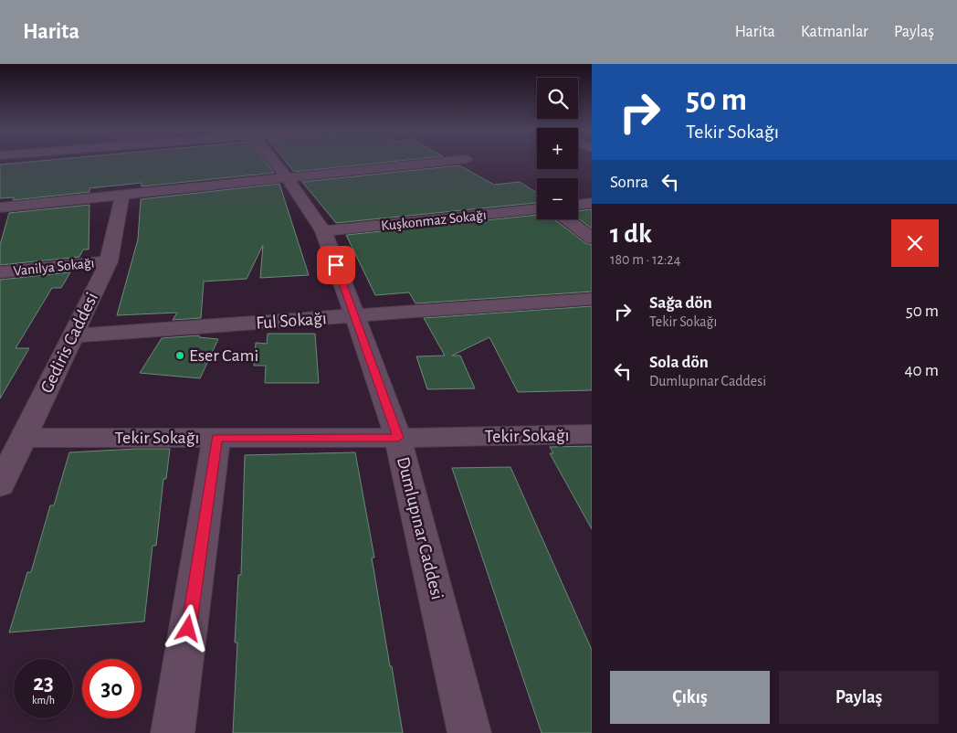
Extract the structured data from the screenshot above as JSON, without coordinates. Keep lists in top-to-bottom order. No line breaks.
{"streets":{"street":["Kuşkonmaz Sokağı","Vanilya Sokağı","Ful Sokağı","Gediris Caddesi","Tekir Sokağı","Dumlupınar Caddesi"]},"crossings":[["Kuşkonmaz Sokağı","Dumlupınar Caddesi"],["Vanilya Sokağı","Gediris Caddesi"],["Ful Sokağı","Gediris Caddesi"],["Ful Sokağı","Dumlupınar Caddesi"],["Gediris Caddesi","Tekir Sokağı"],["Tekir Sokağı","Dumlupınar Caddesi"]],"places":["Eser Cami"],"page":{"header":"Harita","nav":["Harita","Katmanlar","Paylaş"],"turn":["50 m","Tekir Sokağı"],"map_buttons":["+","−"],"then":"Sonra","heading":["1 dk","180 m · 12:24"],"list":[{"name":"Sağa dön","note":"Tekir Sokağı","value":"50 m"},{"name":"Sola dön","note":"Dumlupınar Caddesi","value":"40 m"}],"speed":"23 km/h","limit":"30","buttons":["Çıkış","Paylaş"]}}
